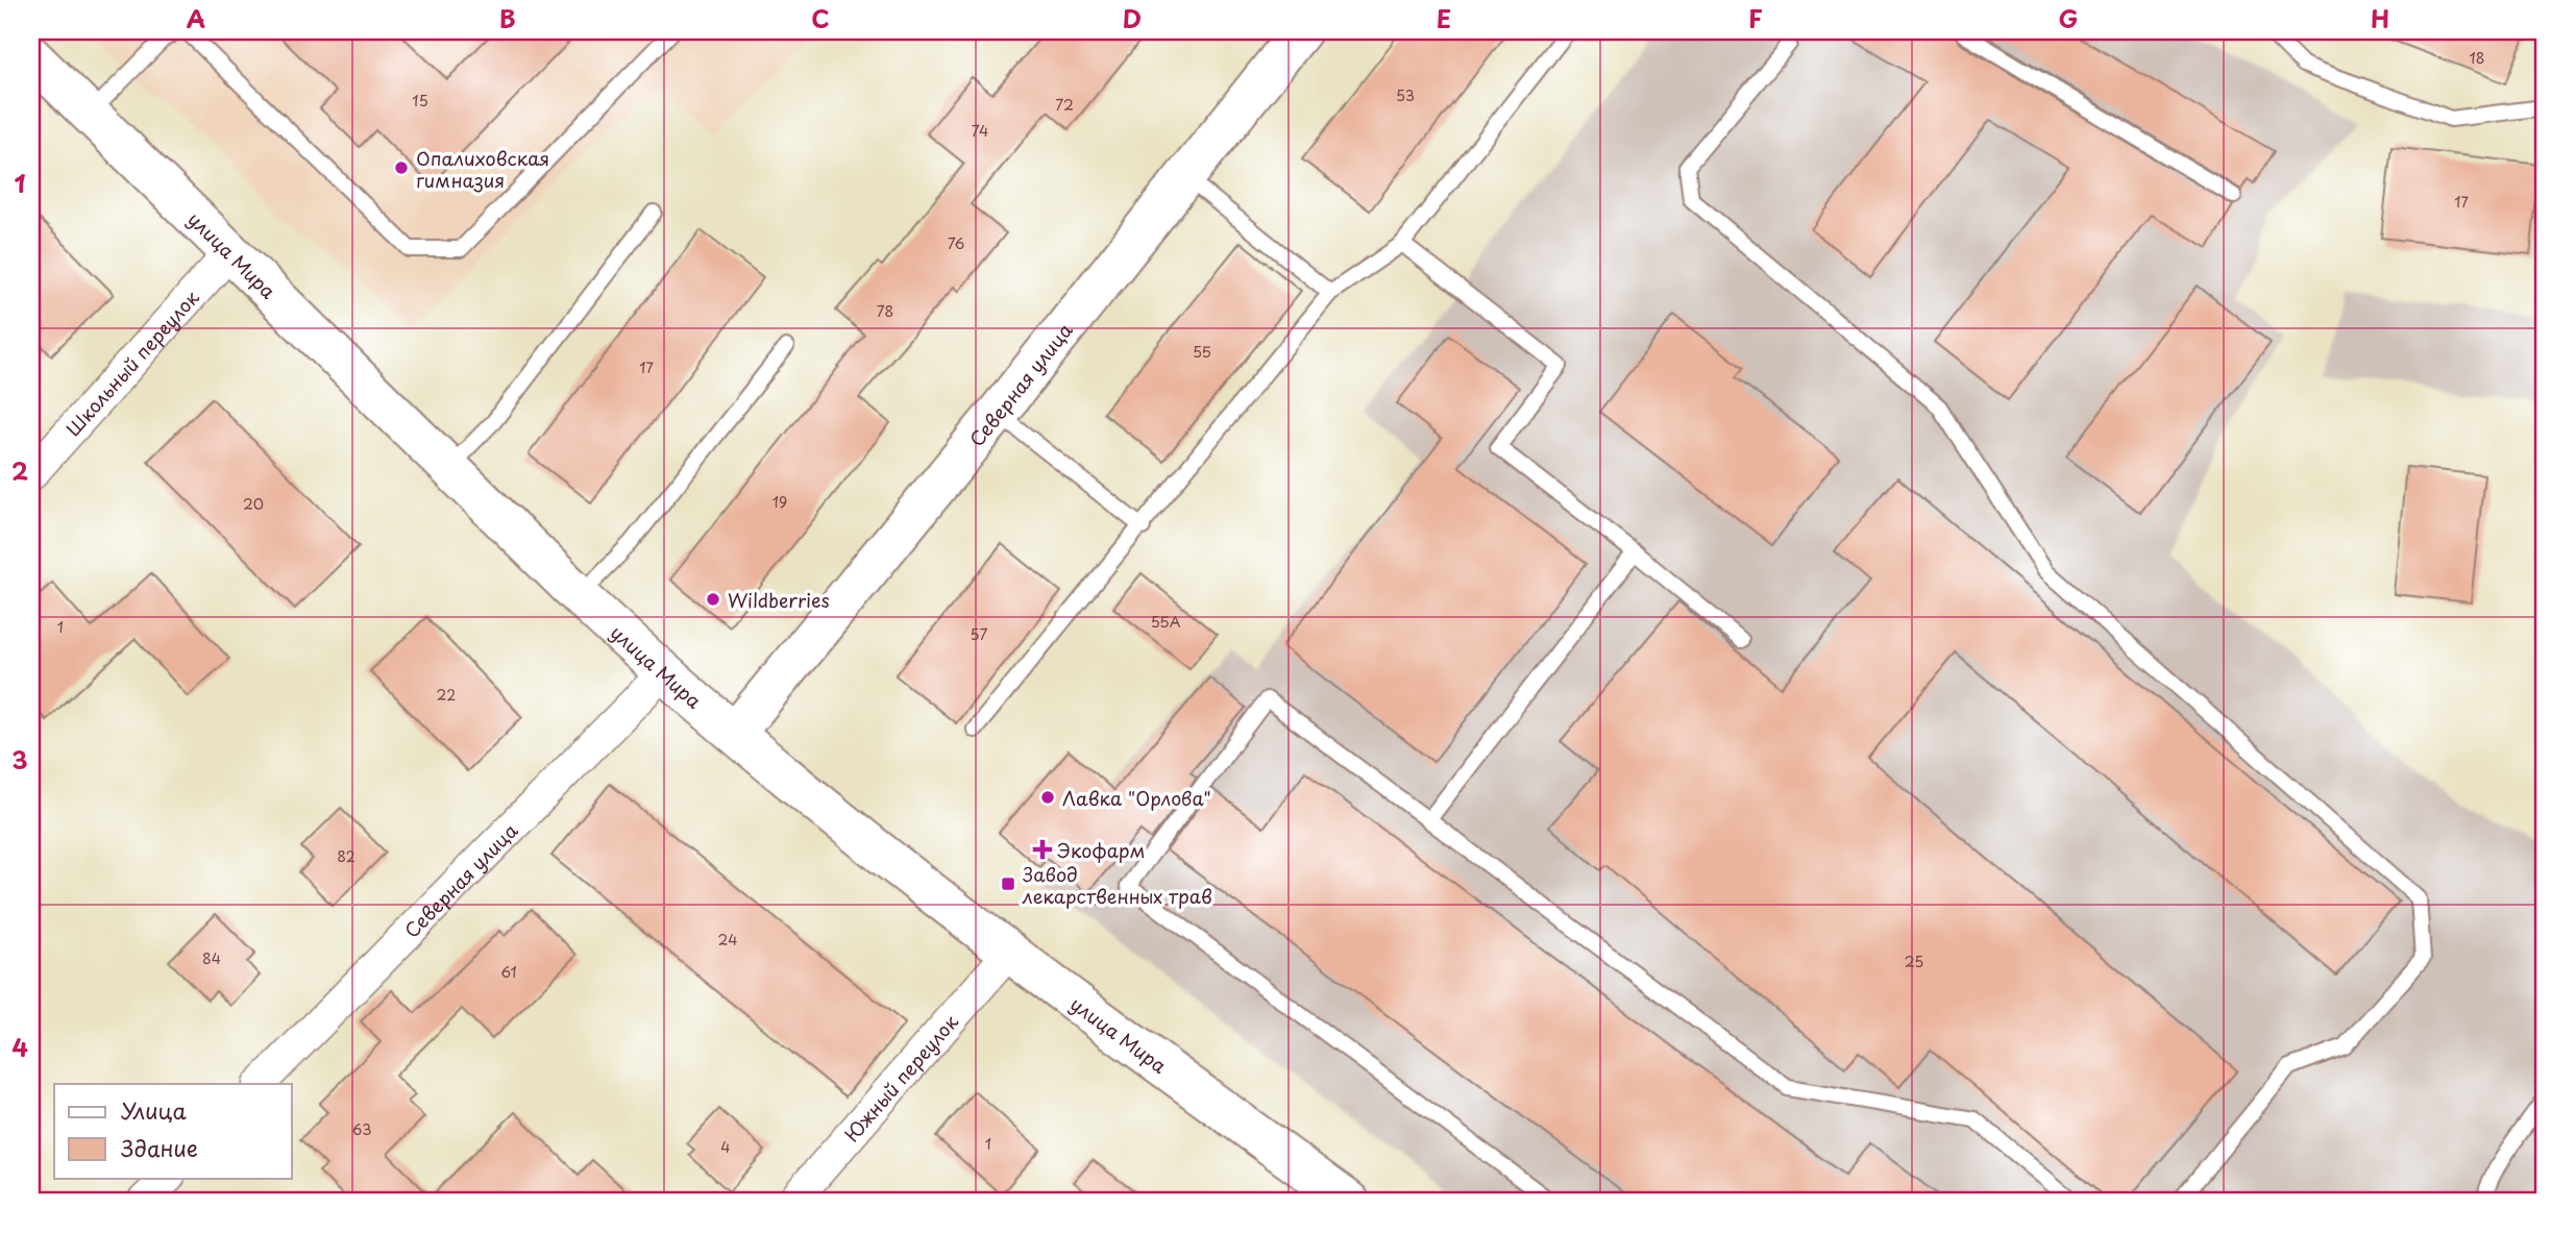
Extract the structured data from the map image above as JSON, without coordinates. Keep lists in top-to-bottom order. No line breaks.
{"streets":{"street":["улица Мира","Школьный переулок","Северная улица","Южный переулок"]},"crossings":[["улица Мира","Школьный переулок"],["улица Мира","Северная улица"],["улица Мира","Южный переулок"]],"places":{"other":["Опалиховская гимназия","Wildberries","Лавка \"Орлова\""],"health":["Экофарм"],"transit":["Завод лекарственных трав"]},"house_numbers":["18","53","15","72","74","17","76","78","55","17","19","20","55А","1","57","22","82","24","84","25","61","63","1","4"],"legend":["Улица","Здание"],"grid":{"columns":["A","B","C","D","E","F","G","H"],"rows":["1","2","3","4"]}}
